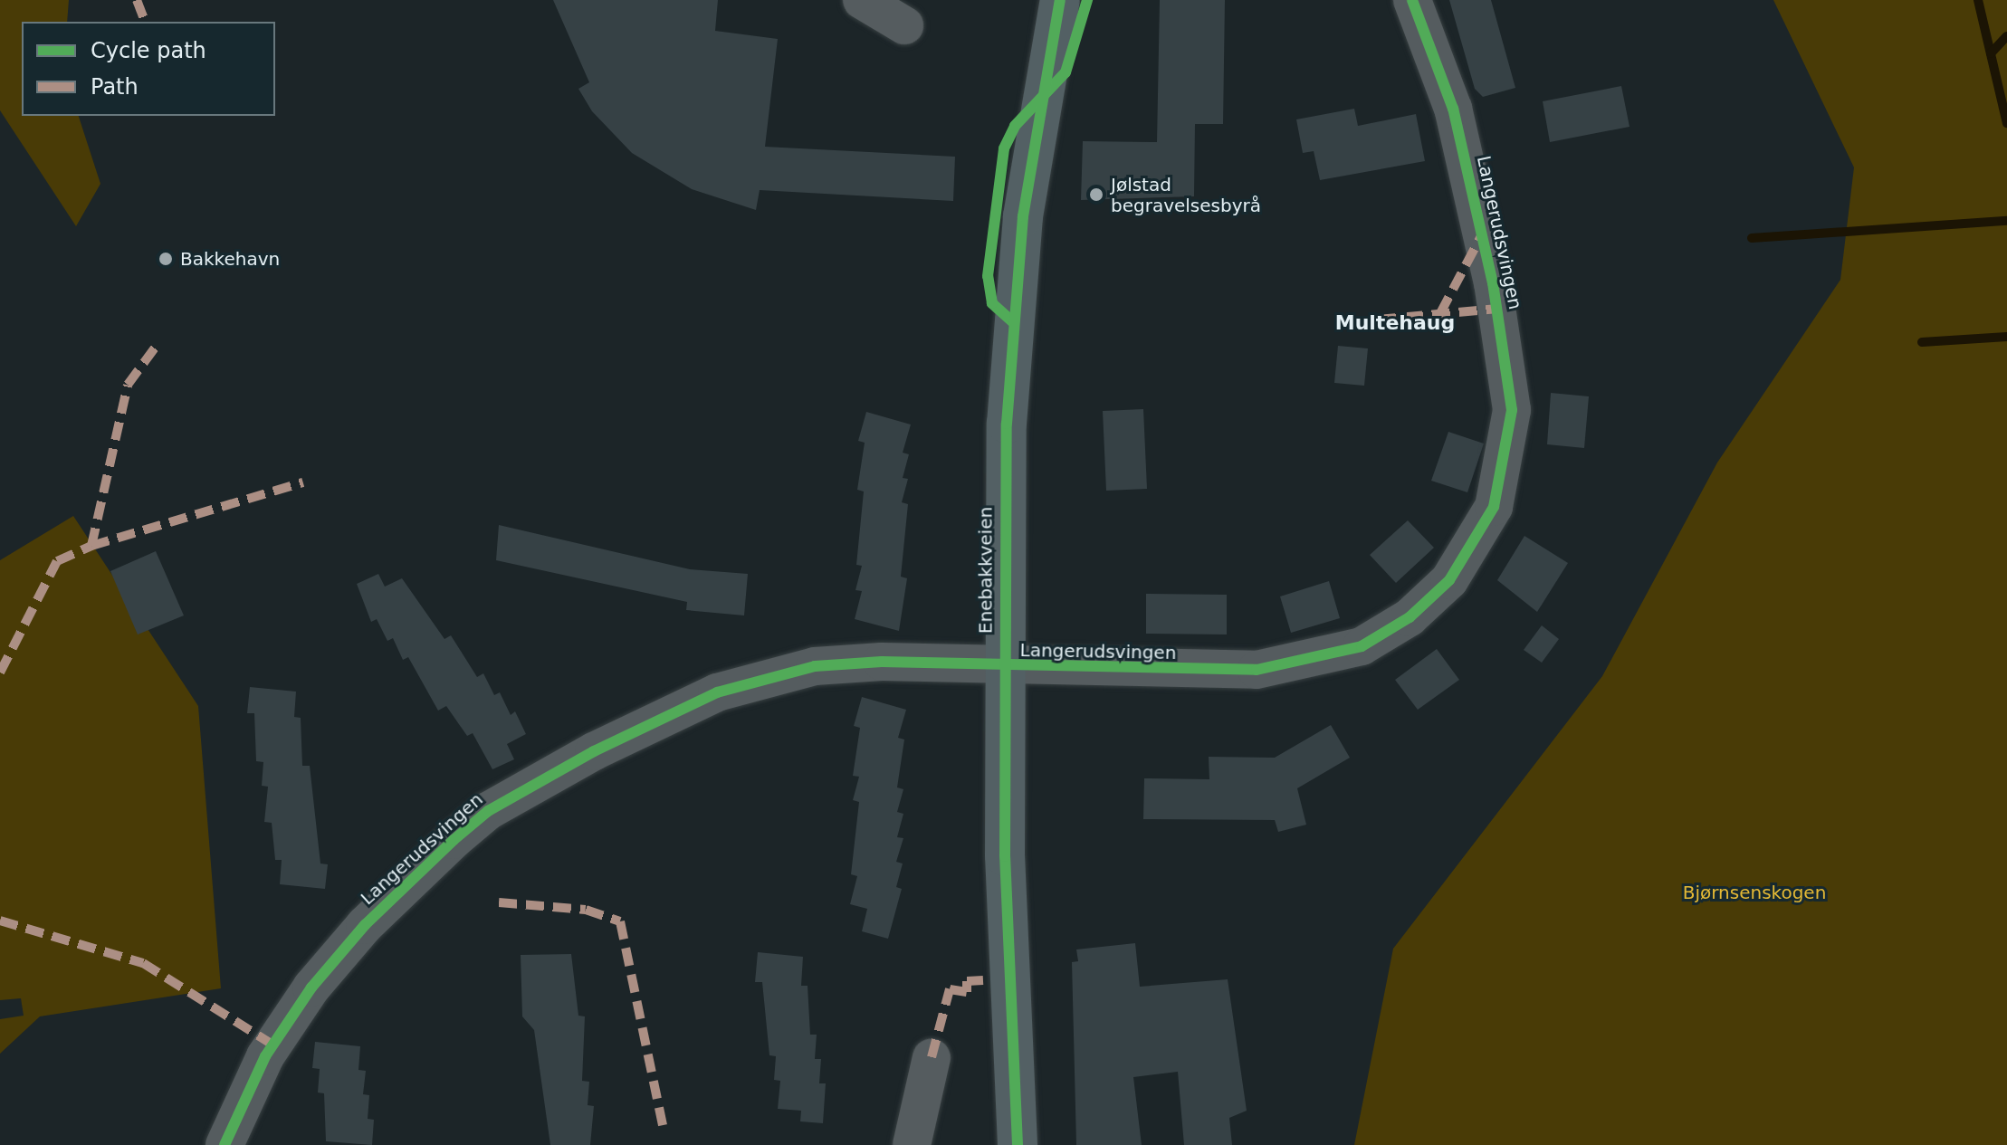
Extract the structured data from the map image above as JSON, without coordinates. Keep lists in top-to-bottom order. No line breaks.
{"streets":{"main road":["Enebakkveien"],"street":["Langerudsvingen"]},"crossings":[["Langerudsvingen","Enebakkveien"]],"districts":["Multehaug"],"parks":["Bjørnsenskogen"],"places":["Jølstad begravelsesbyrå","Bakkehavn"],"legend":["Cycle path","Path"]}
